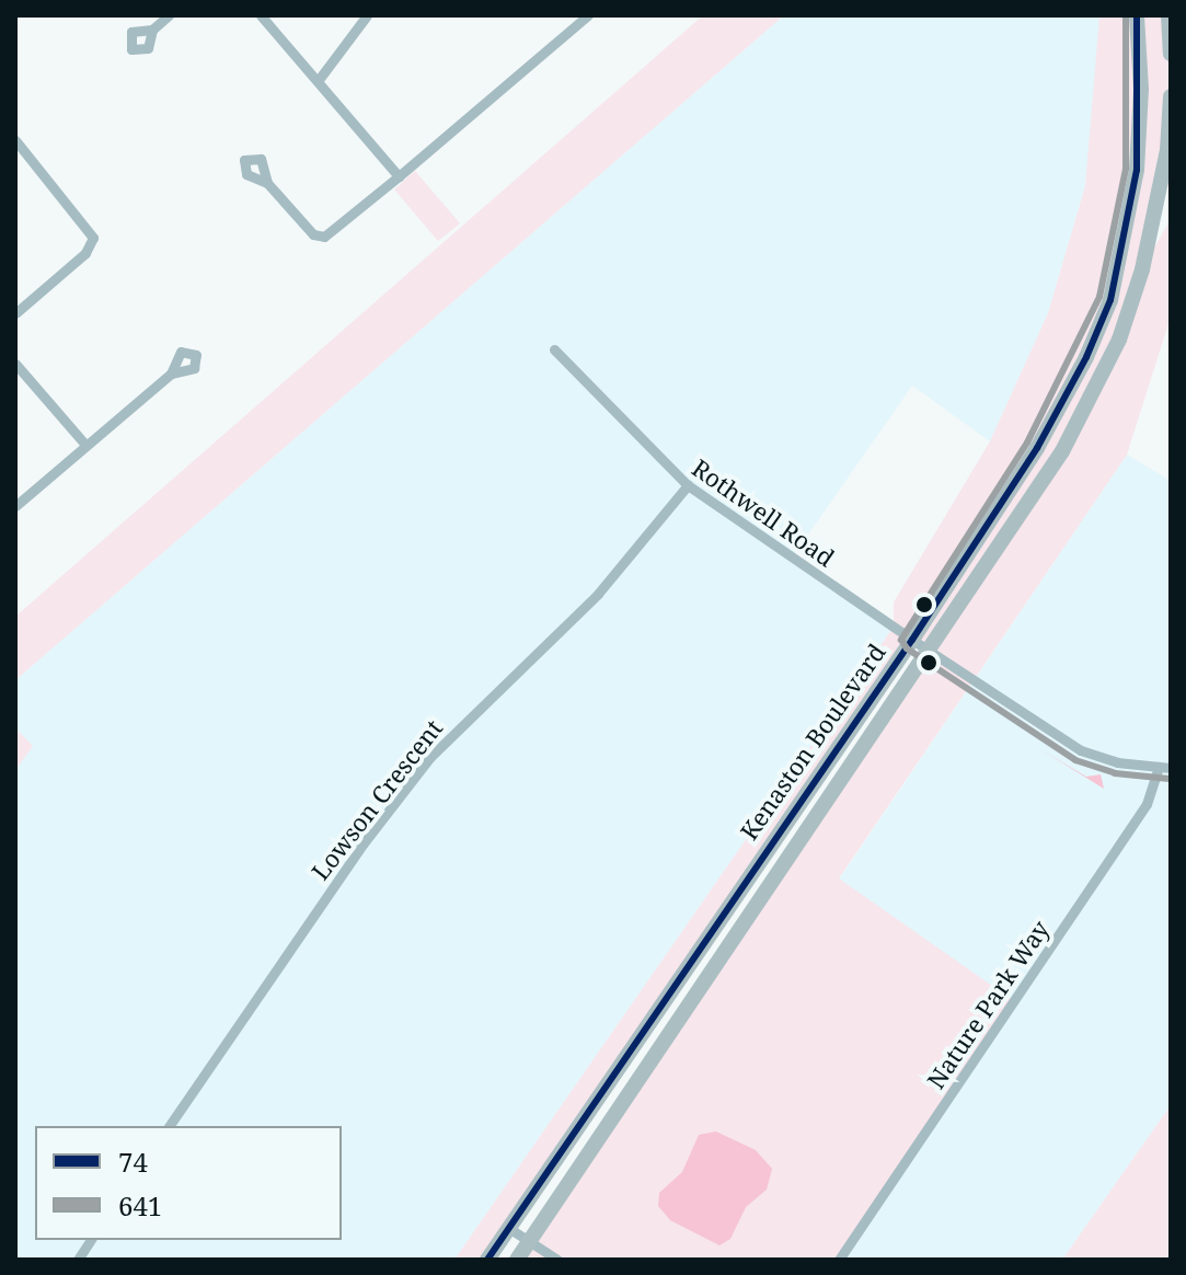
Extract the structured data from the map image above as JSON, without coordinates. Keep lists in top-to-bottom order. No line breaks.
{"streets":{"main road":["Kenaston Boulevard"],"street":["Rothwell Road","Lowson Crescent","Nature Park Way"]},"crossings":[["Rothwell Road","Kenaston Boulevard"],["Rothwell Road","Lowson Crescent"],["Rothwell Road","Nature Park Way"]],"lines":["transit line 74","transit line 641"],"legend":["74","641"]}
